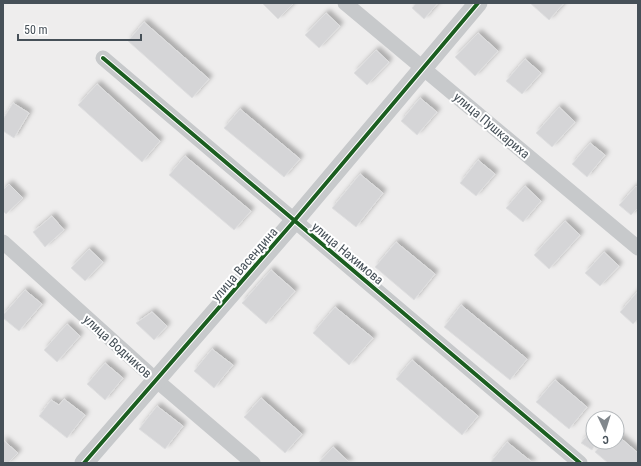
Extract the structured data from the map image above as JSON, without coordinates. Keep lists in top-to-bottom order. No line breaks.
{"streets":{"street":["улица Пушкариха","улица Нахимова","улица Васендина","улица Водников"]},"crossings":[["улица Пушкариха","улица Васендина"],["улица Нахимова","улица Васендина"],["улица Васендина","улица Водников"]],"scale_bar":"50 m","north":"bottom"}
